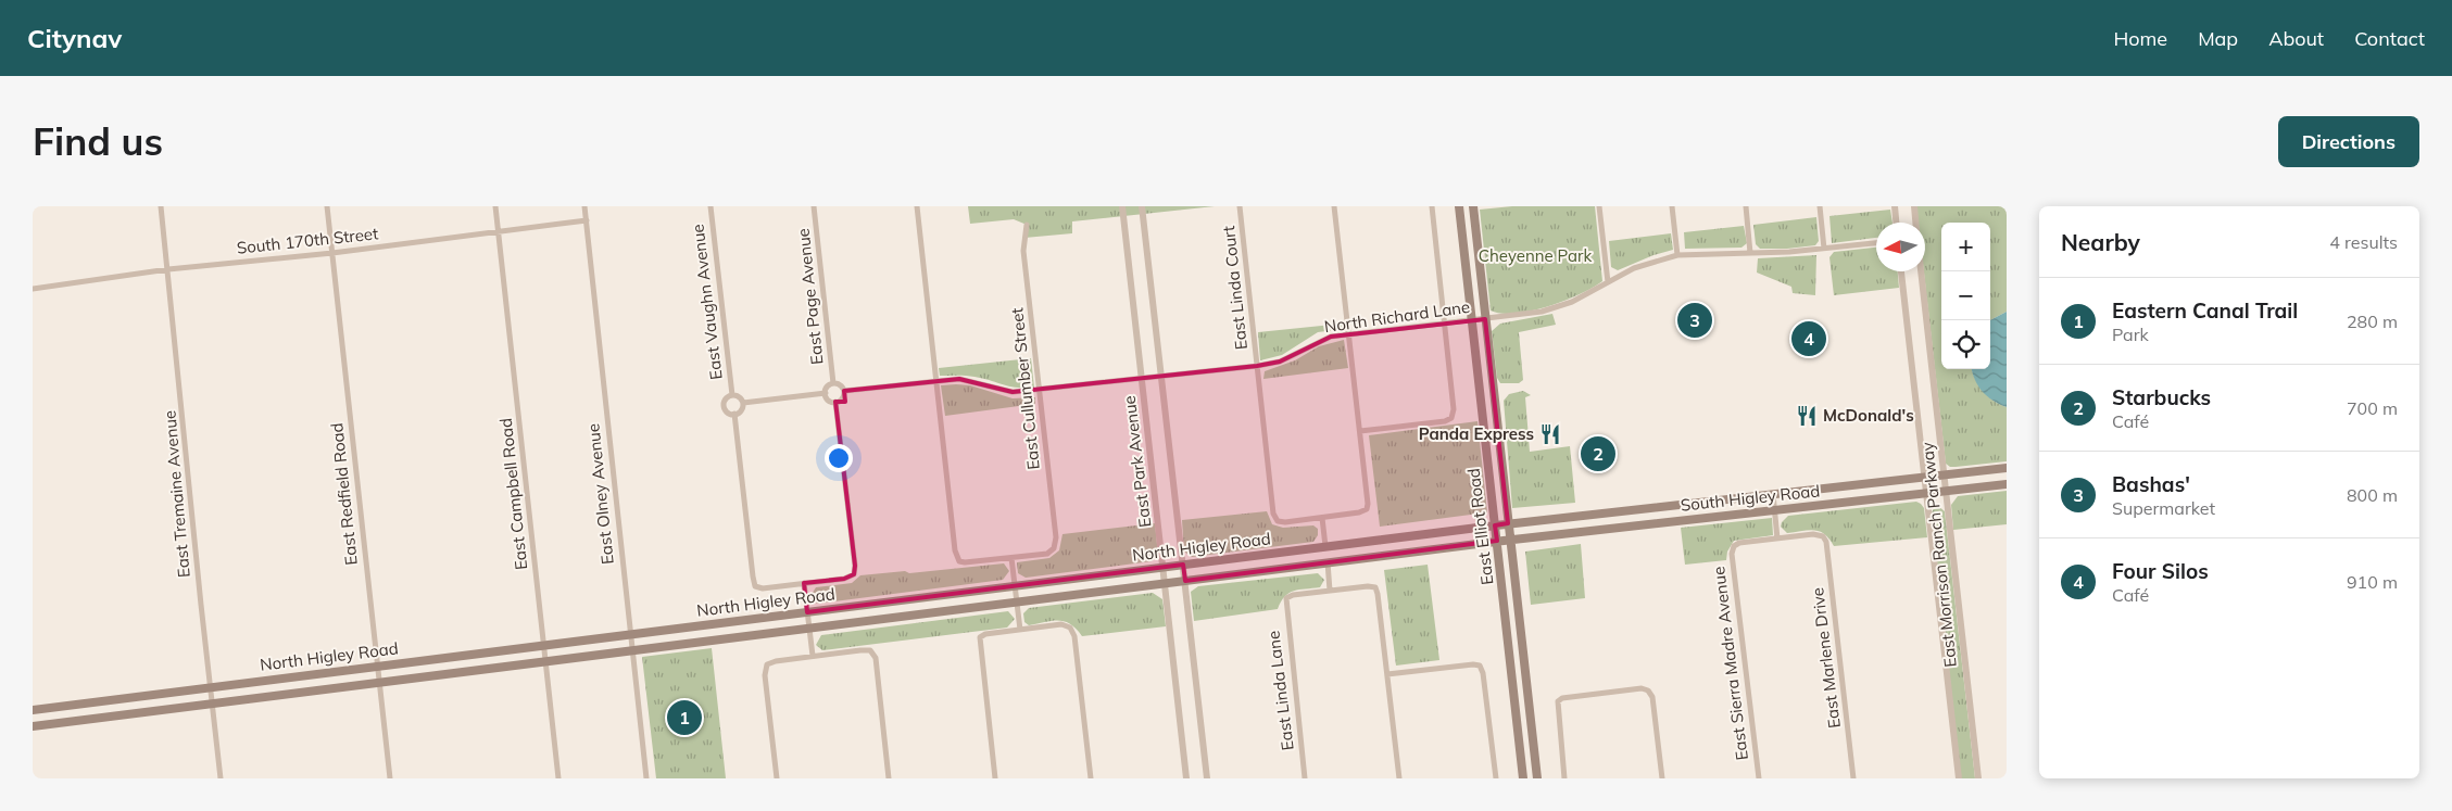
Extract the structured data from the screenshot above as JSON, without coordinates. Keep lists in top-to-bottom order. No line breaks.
{"streets":{"main road":["South Higley Road","East Elliot Road","North Higley Road"],"street":["South 170th Street","East Linda Court","East Page Avenue","East Vaughn Avenue","North Richard Lane","East Cullumber Street","East Park Avenue","East Tremaine Avenue","East Redfield Road","East Campbell Road","East Olney Avenue","East Morrison Ranch Parkway","East Marlene Drive","East Sierra Madre Avenue","East Linda Lane"]},"crossings":[["South 170th Street","East Tremaine Avenue"],["South 170th Street","East Redfield Road"],["South 170th Street","East Campbell Road"],["South 170th Street","East Olney Avenue"],["East Linda Court","North Richard Lane"],["East Page Avenue","North Richard Lane"],["North Richard Lane","East Cullumber Street"],["North Richard Lane","East Park Avenue"],["North Richard Lane","East Elliot Road"],["East Park Avenue","North Higley Road"],["East Tremaine Avenue","North Higley Road"],["East Redfield Road","North Higley Road"],["East Campbell Road","North Higley Road"],["East Olney Avenue","North Higley Road"],["South Higley Road","East Elliot Road"],["South Higley Road","North Higley Road"],["South Higley Road","East Morrison Ranch Parkway"],["East Elliot Road","North Higley Road"],["East Marlene Drive","East Sierra Madre Avenue"]],"parks":["Cheyenne Park"],"places":{"restaurant":["McDonald's","Panda Express"]},"north":"left","page":{"header":"Citynav","nav":["Home","Map","About","Contact"],"buttons":"Directions","title":"Find us","heading":["Nearby","4 results"],"map_buttons":["+","−"],"list":[{"mark":"1","name":"Eastern Canal Trail","note":"Park","value":"280 m"},{"mark":"2","name":"Starbucks","note":"Café","value":"700 m"},{"mark":"3","name":"Bashas'","note":"Supermarket","value":"800 m"},{"mark":"4","name":"Four Silos","note":"Café","value":"910 m"}],"pins":["3","4","2","1"]}}
